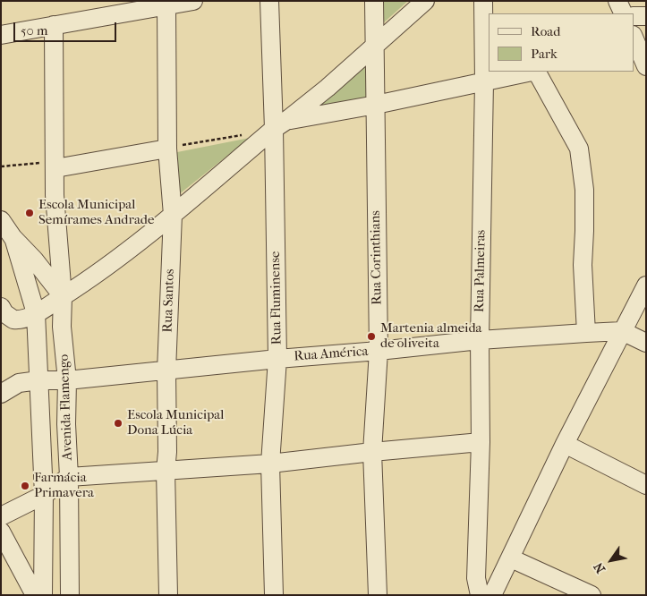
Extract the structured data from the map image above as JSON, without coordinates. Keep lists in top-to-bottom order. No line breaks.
{"streets":{"street":["Rua Corinthians","Rua Palmeiras","Rua Fluminense","Rua Santos","Rua América","Avenida Flamengo"]},"crossings":[["Rua Corinthians","Rua América"],["Rua Palmeiras","Rua América"],["Rua Fluminense","Rua América"],["Rua Santos","Rua América"],["Rua América","Avenida Flamengo"]],"places":["Escola Municipal Semírames Andrade","Martenia almeida de oliveita","Escola Municipal Dona Lúcia","Farmácia Primavera"],"legend":["Road","Park"],"scale_bar":"50 m","north":"bottom left"}
